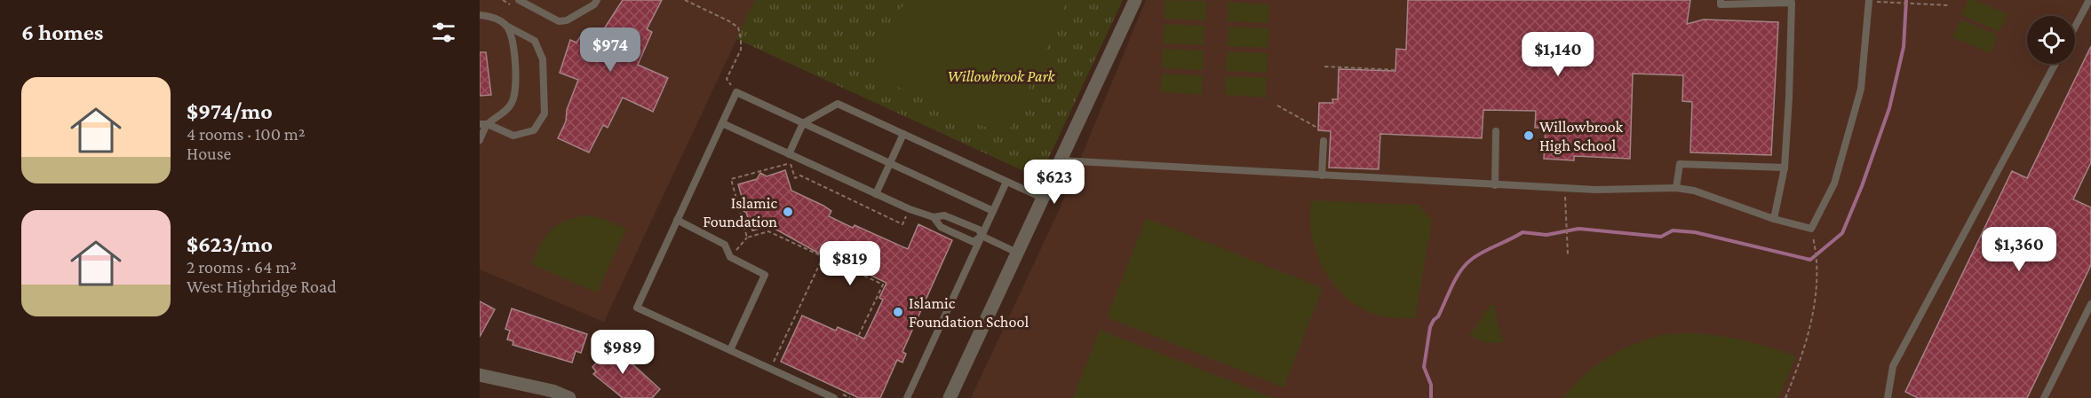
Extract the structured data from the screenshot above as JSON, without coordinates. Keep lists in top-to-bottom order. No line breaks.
{"parks":["Willowbrook Park"],"places":["Willowbrook High School","Islamic Foundation","Islamic Foundation School"],"page":{"heading":"6 homes","price":["$974","$1,140","$623","$1,360","$819","$989"],"list":[{"name":"$974/mo","note":"4 rooms · 100 m² · House"},{"name":"$623/mo","note":"2 rooms · 64 m² · West Highridge Road"}]}}
